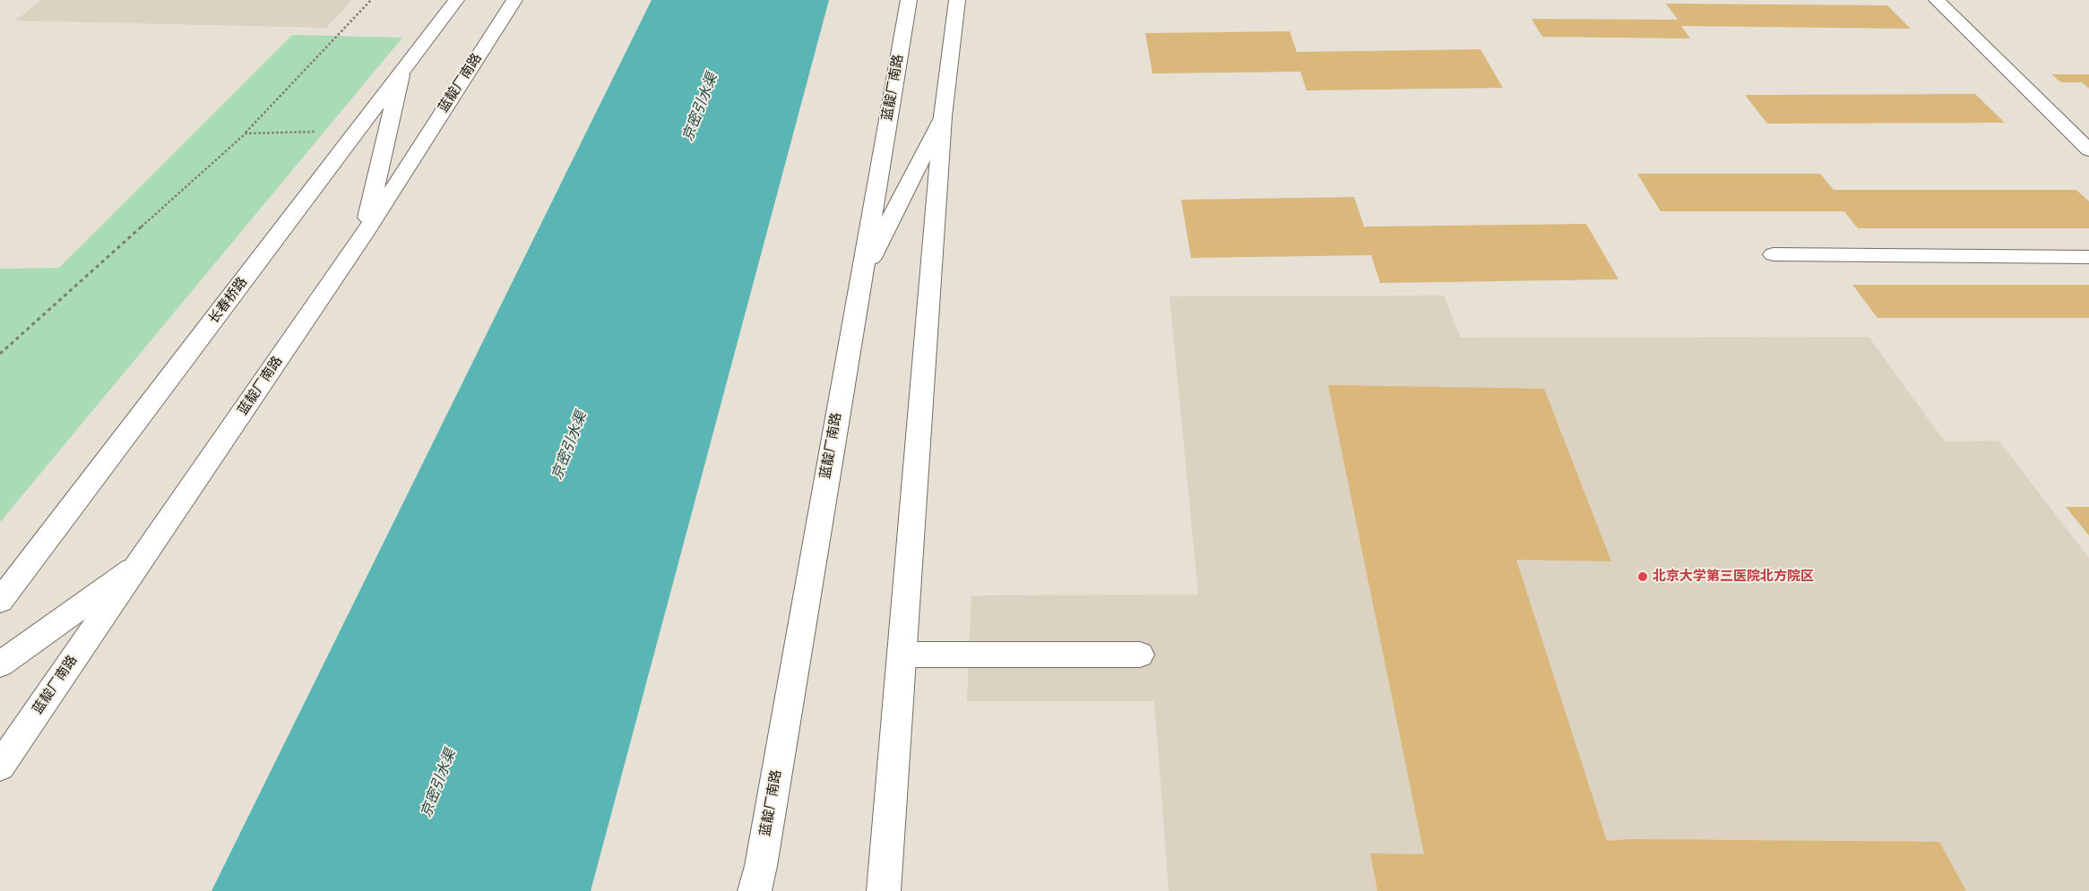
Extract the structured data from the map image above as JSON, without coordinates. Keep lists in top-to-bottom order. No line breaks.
{"streets":{"main road":["蓝靛厂南路","长春桥路"]},"water":["京密引水渠"],"places":["北京大学第三医院北方院区"]}
